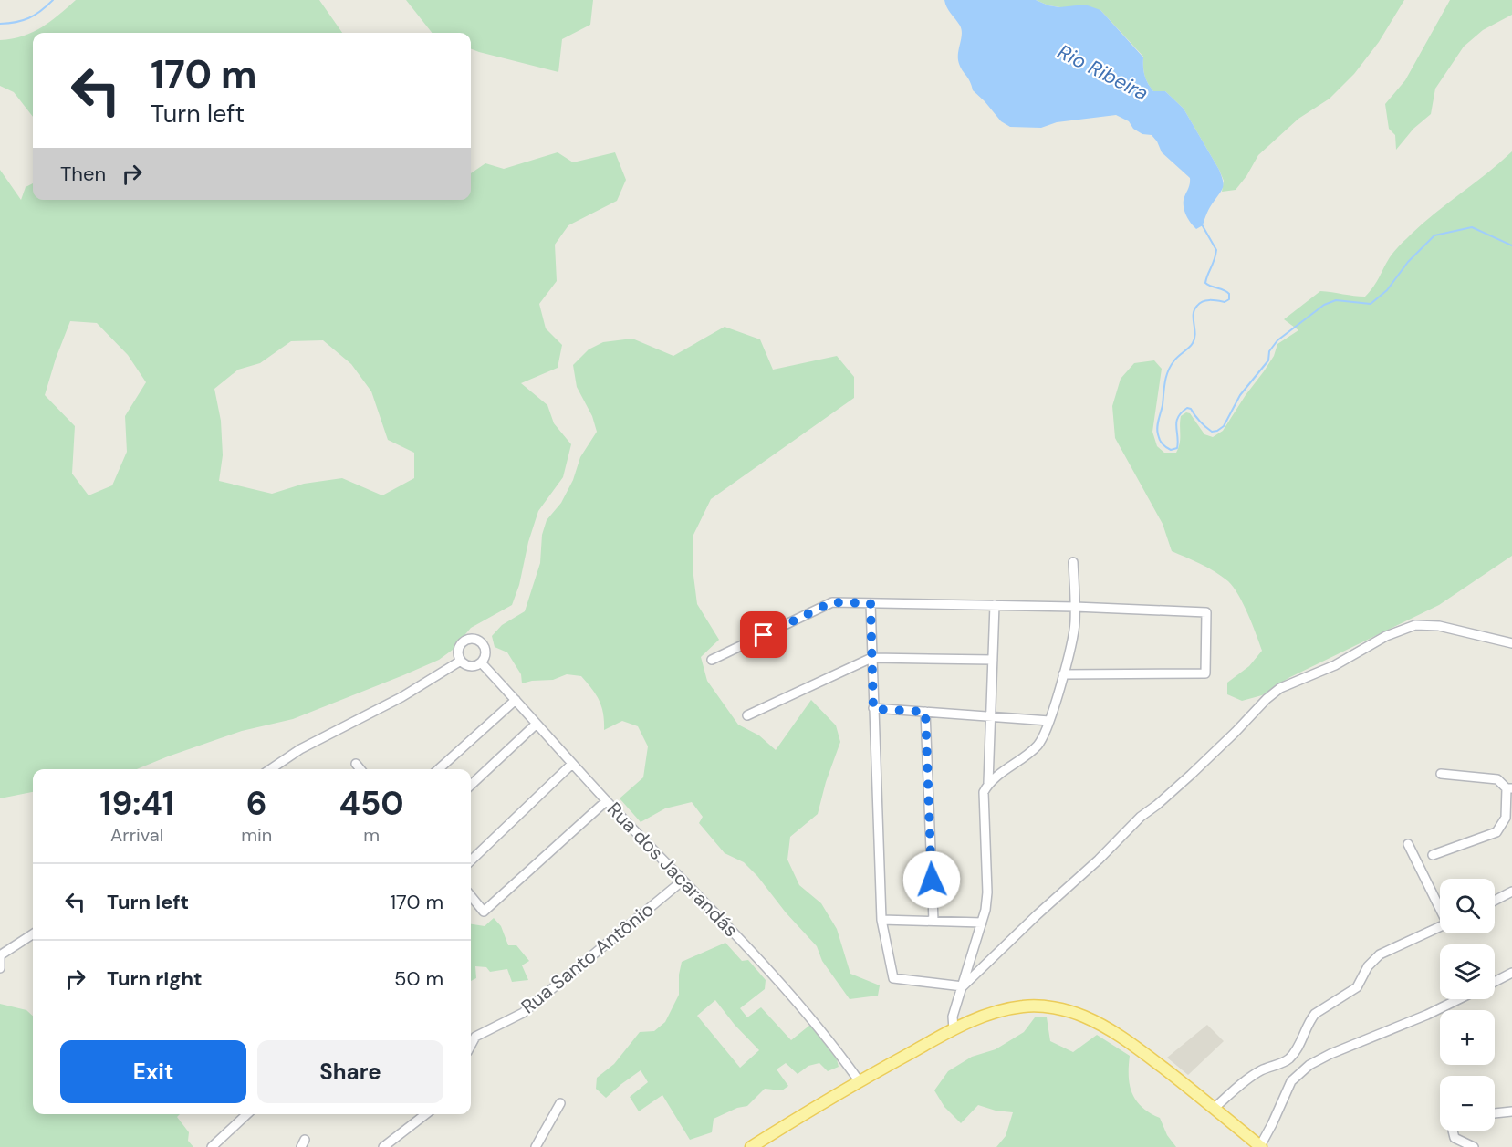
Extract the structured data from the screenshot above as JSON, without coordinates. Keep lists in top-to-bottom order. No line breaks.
{"streets":{"street":["Rua dos Jacarandás","Rua Santo Antônio"]},"crossings":[["Rua dos Jacarandás","Rua Santo Antônio"]],"water":["Rio Ribeira"],"page":{"turn":["170 m","Turn left"],"then":"Then","eta":["19:41","Arrival","6","min","450","m"],"list":[{"name":"Turn left","value":"170 m"},{"name":"Turn right","value":"50 m"}],"map_buttons":["+","−"],"buttons":["Exit","Share"]}}
